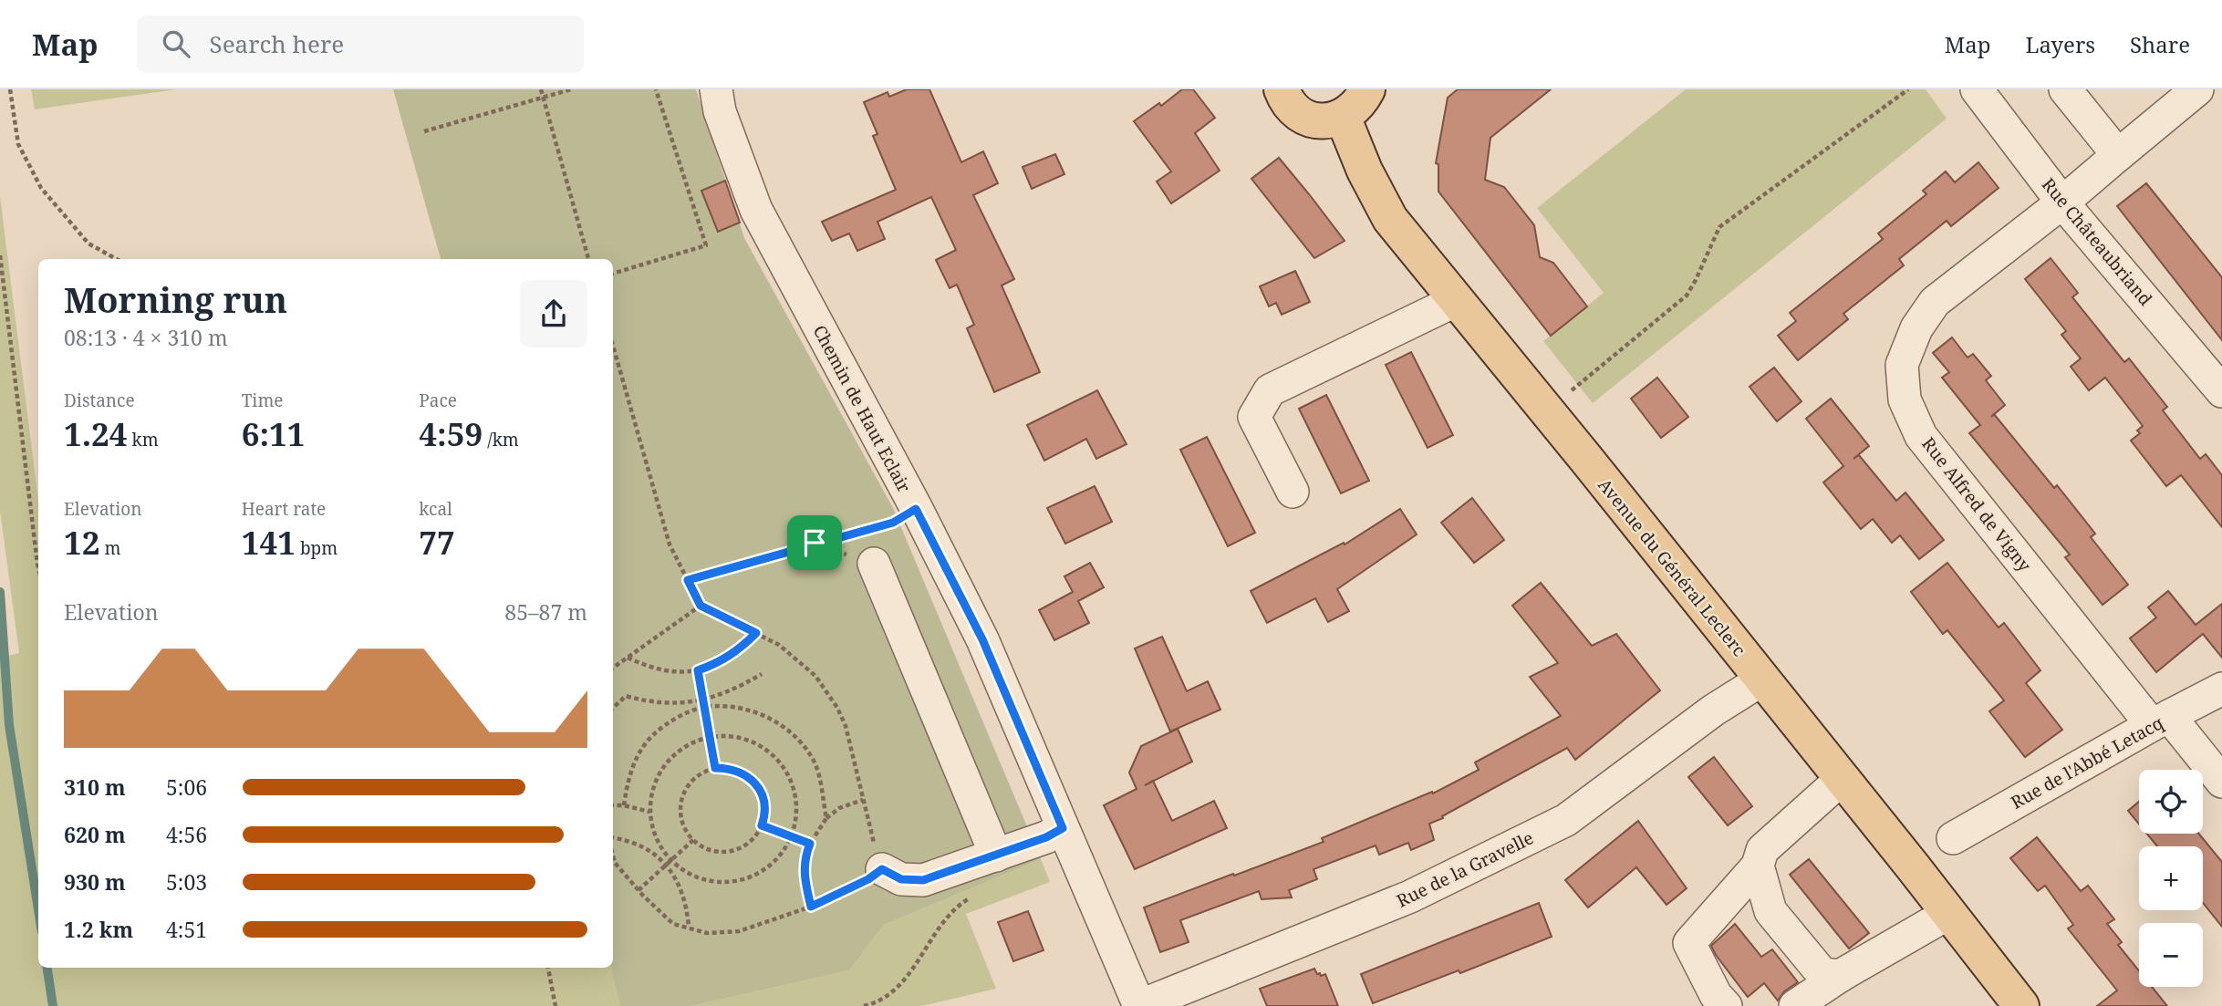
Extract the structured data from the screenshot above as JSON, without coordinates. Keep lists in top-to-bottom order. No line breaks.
{"streets":{"main road":["Avenue du Général Leclerc"],"street":["Rue Châteaubriand","Chemin de Haut Eclair","Rue Alfred de Vigny","Rue de l'Abbé Letacq","Rue de la Gravelle"]},"crossings":[["Rue Châteaubriand","Rue Alfred de Vigny"],["Chemin de Haut Eclair","Rue de la Gravelle"],["Rue Alfred de Vigny","Rue de l'Abbé Letacq"],["Avenue du Général Leclerc","Rue de la Gravelle"]],"page":{"header":"Map","search":"Search here","nav":["Map","Layers","Share"],"heading":["Morning run","08:13 · 4 × 310 m"],"stats":[["Distance","1.24 km"],["Time","6:11"],["Pace","4:59 /km"],["Elevation","12 m"],["Heart rate","141 bpm"],["kcal","77"]],"chart":["Elevation","85–87 m"],"list":[{"name":"310 m","note":"5:06"},{"name":"620 m","note":"4:56"},{"name":"930 m","note":"5:03"},{"name":"1.2 km","note":"4:51"}],"map_buttons":["+","−"]}}
